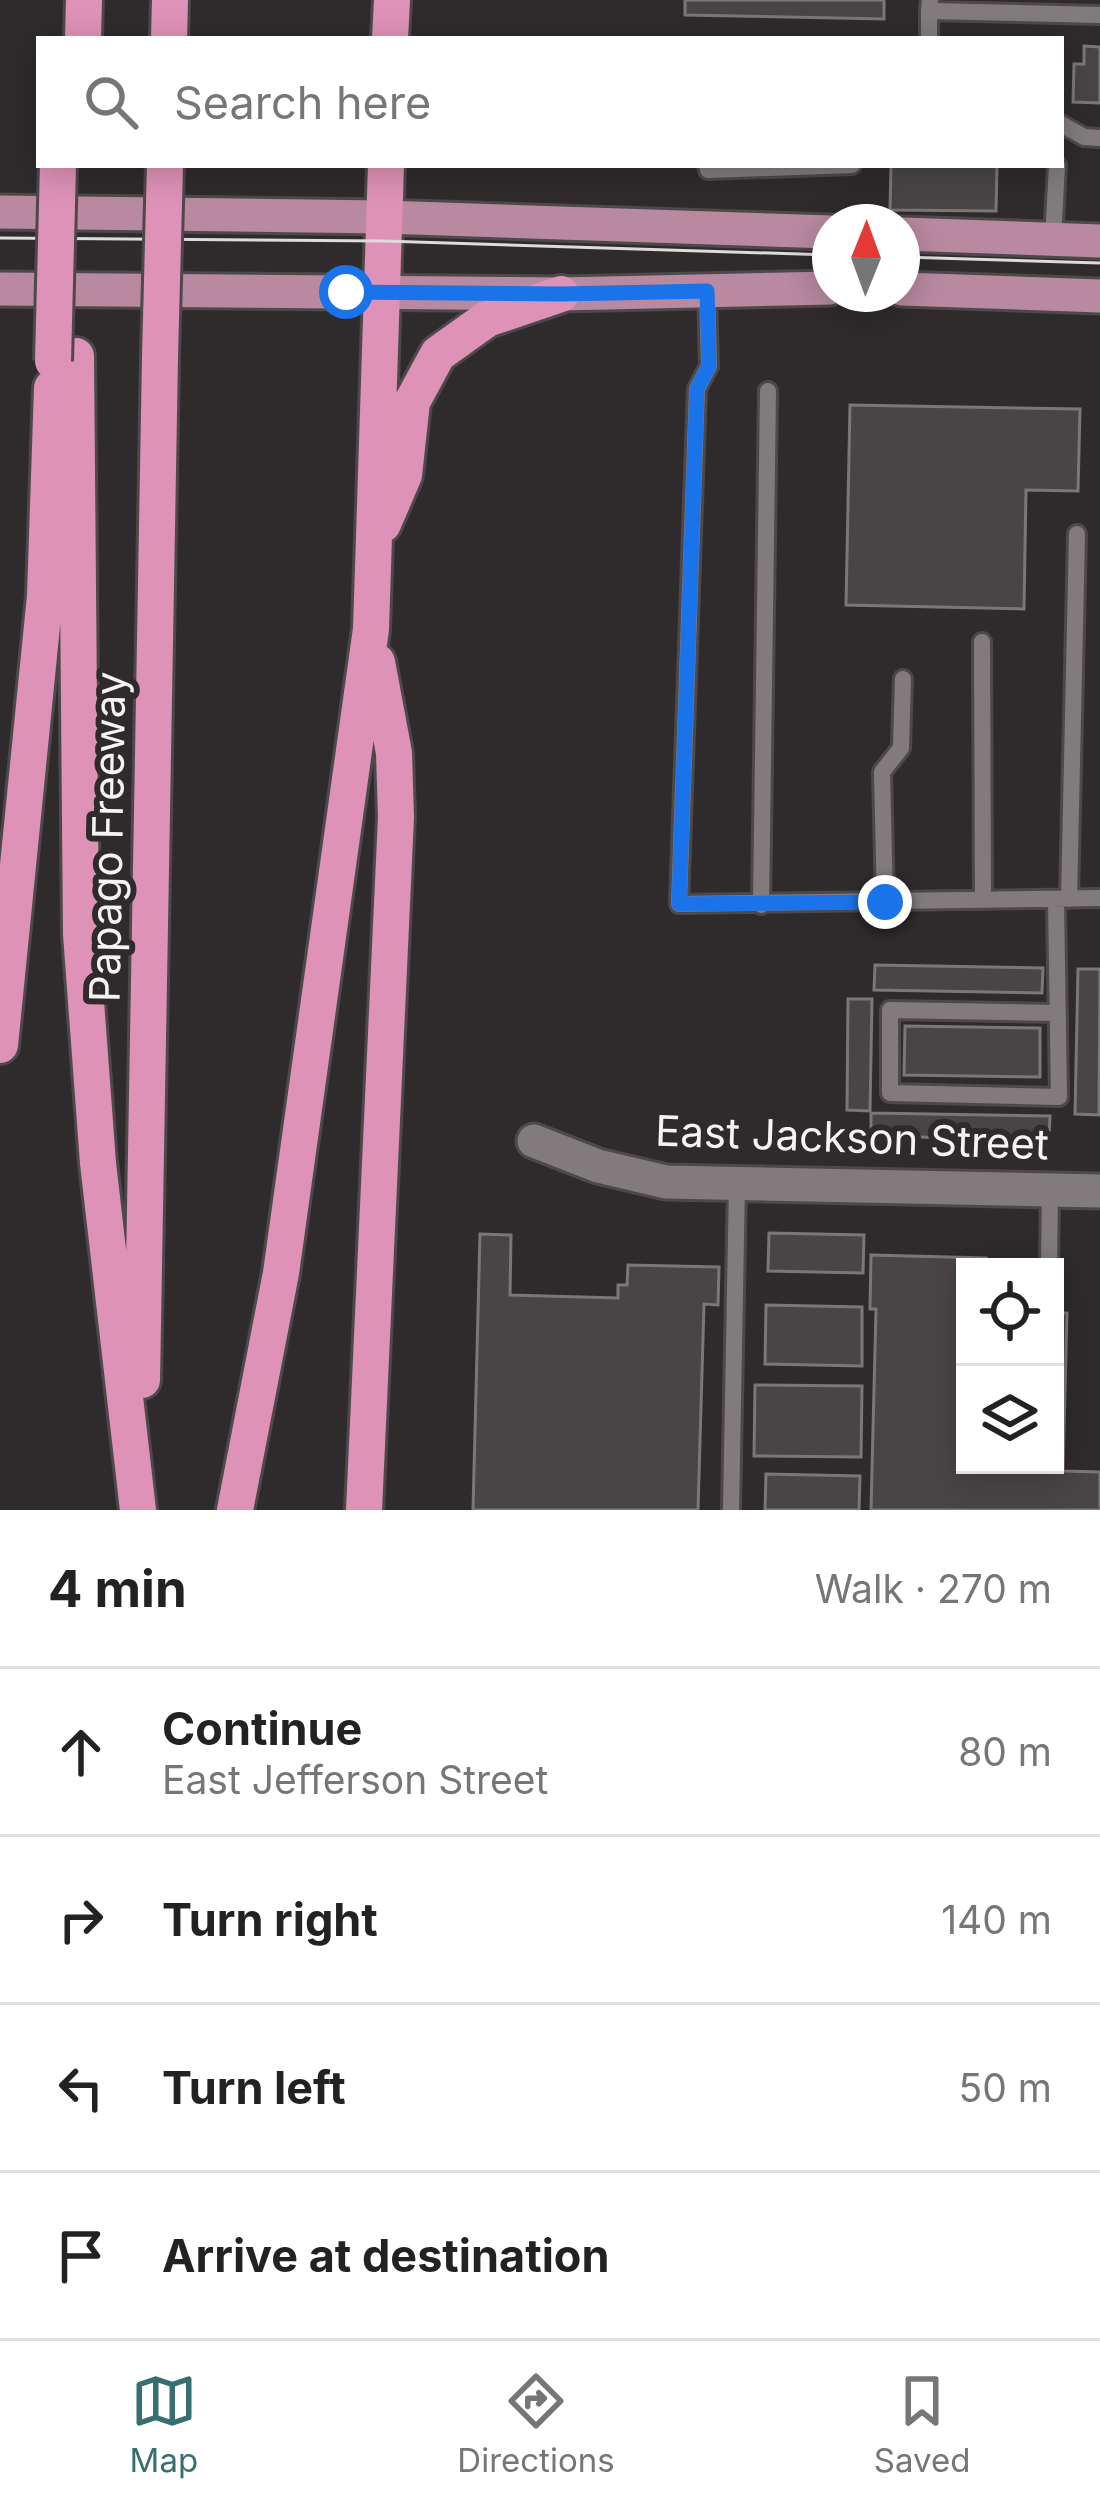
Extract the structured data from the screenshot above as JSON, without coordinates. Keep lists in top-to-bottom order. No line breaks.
{"streets":{"highway":["Papago Freeway"],"street":["East Jackson Street"]},"north":"top","page":{"search":"Search here","heading":["4 min","Walk · 270 m"],"list":[["Continue","East Jefferson Street","80 m"],["Turn right","140 m"],["Turn left","50 m"],"Arrive at destination"],"nav":["Map","Directions","Saved"]}}
